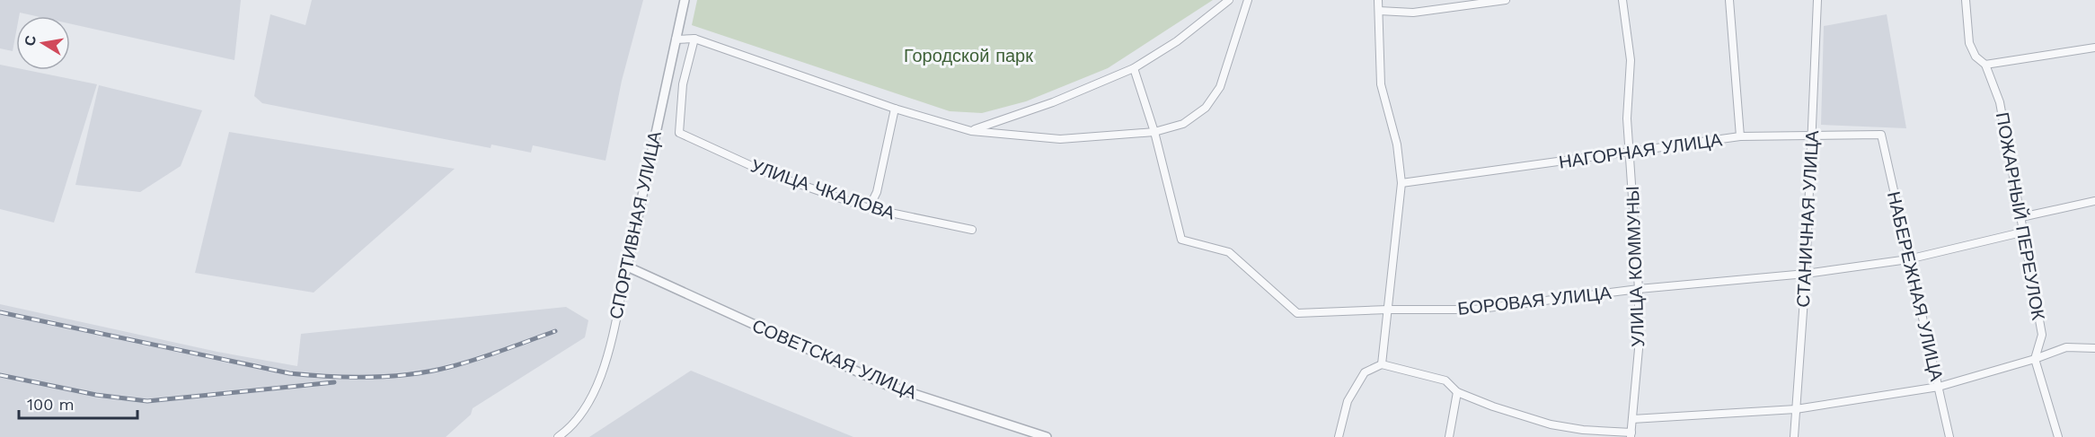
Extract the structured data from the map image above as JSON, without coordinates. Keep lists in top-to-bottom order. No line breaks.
{"streets":{"street":["НАГОРНАЯ УЛИЦА","УЛИЦА ЧКАЛОВА","ПОЖАРНЫЙ ПЕРЕУЛОК","СТАНИЧНАЯ УЛИЦА","СПОРТИВНАЯ УЛИЦА","УЛИЦА КОММУНЫ","НАБЕРЕЖНАЯ УЛИЦА","БОРОВАЯ УЛИЦА","СОВЕТСКАЯ УЛИЦА"]},"crossings":[["НАГОРНАЯ УЛИЦА","СТАНИЧНАЯ УЛИЦА"],["НАГОРНАЯ УЛИЦА","УЛИЦА КОММУНЫ"],["НАГОРНАЯ УЛИЦА","НАБЕРЕЖНАЯ УЛИЦА"],["ПОЖАРНЫЙ ПЕРЕУЛОК","БОРОВАЯ УЛИЦА"],["СТАНИЧНАЯ УЛИЦА","БОРОВАЯ УЛИЦА"],["СПОРТИВНАЯ УЛИЦА","СОВЕТСКАЯ УЛИЦА"],["УЛИЦА КОММУНЫ","БОРОВАЯ УЛИЦА"],["НАБЕРЕЖНАЯ УЛИЦА","БОРОВАЯ УЛИЦА"]],"parks":["Городской парк"],"scale_bar":"100 m","north":"left"}
